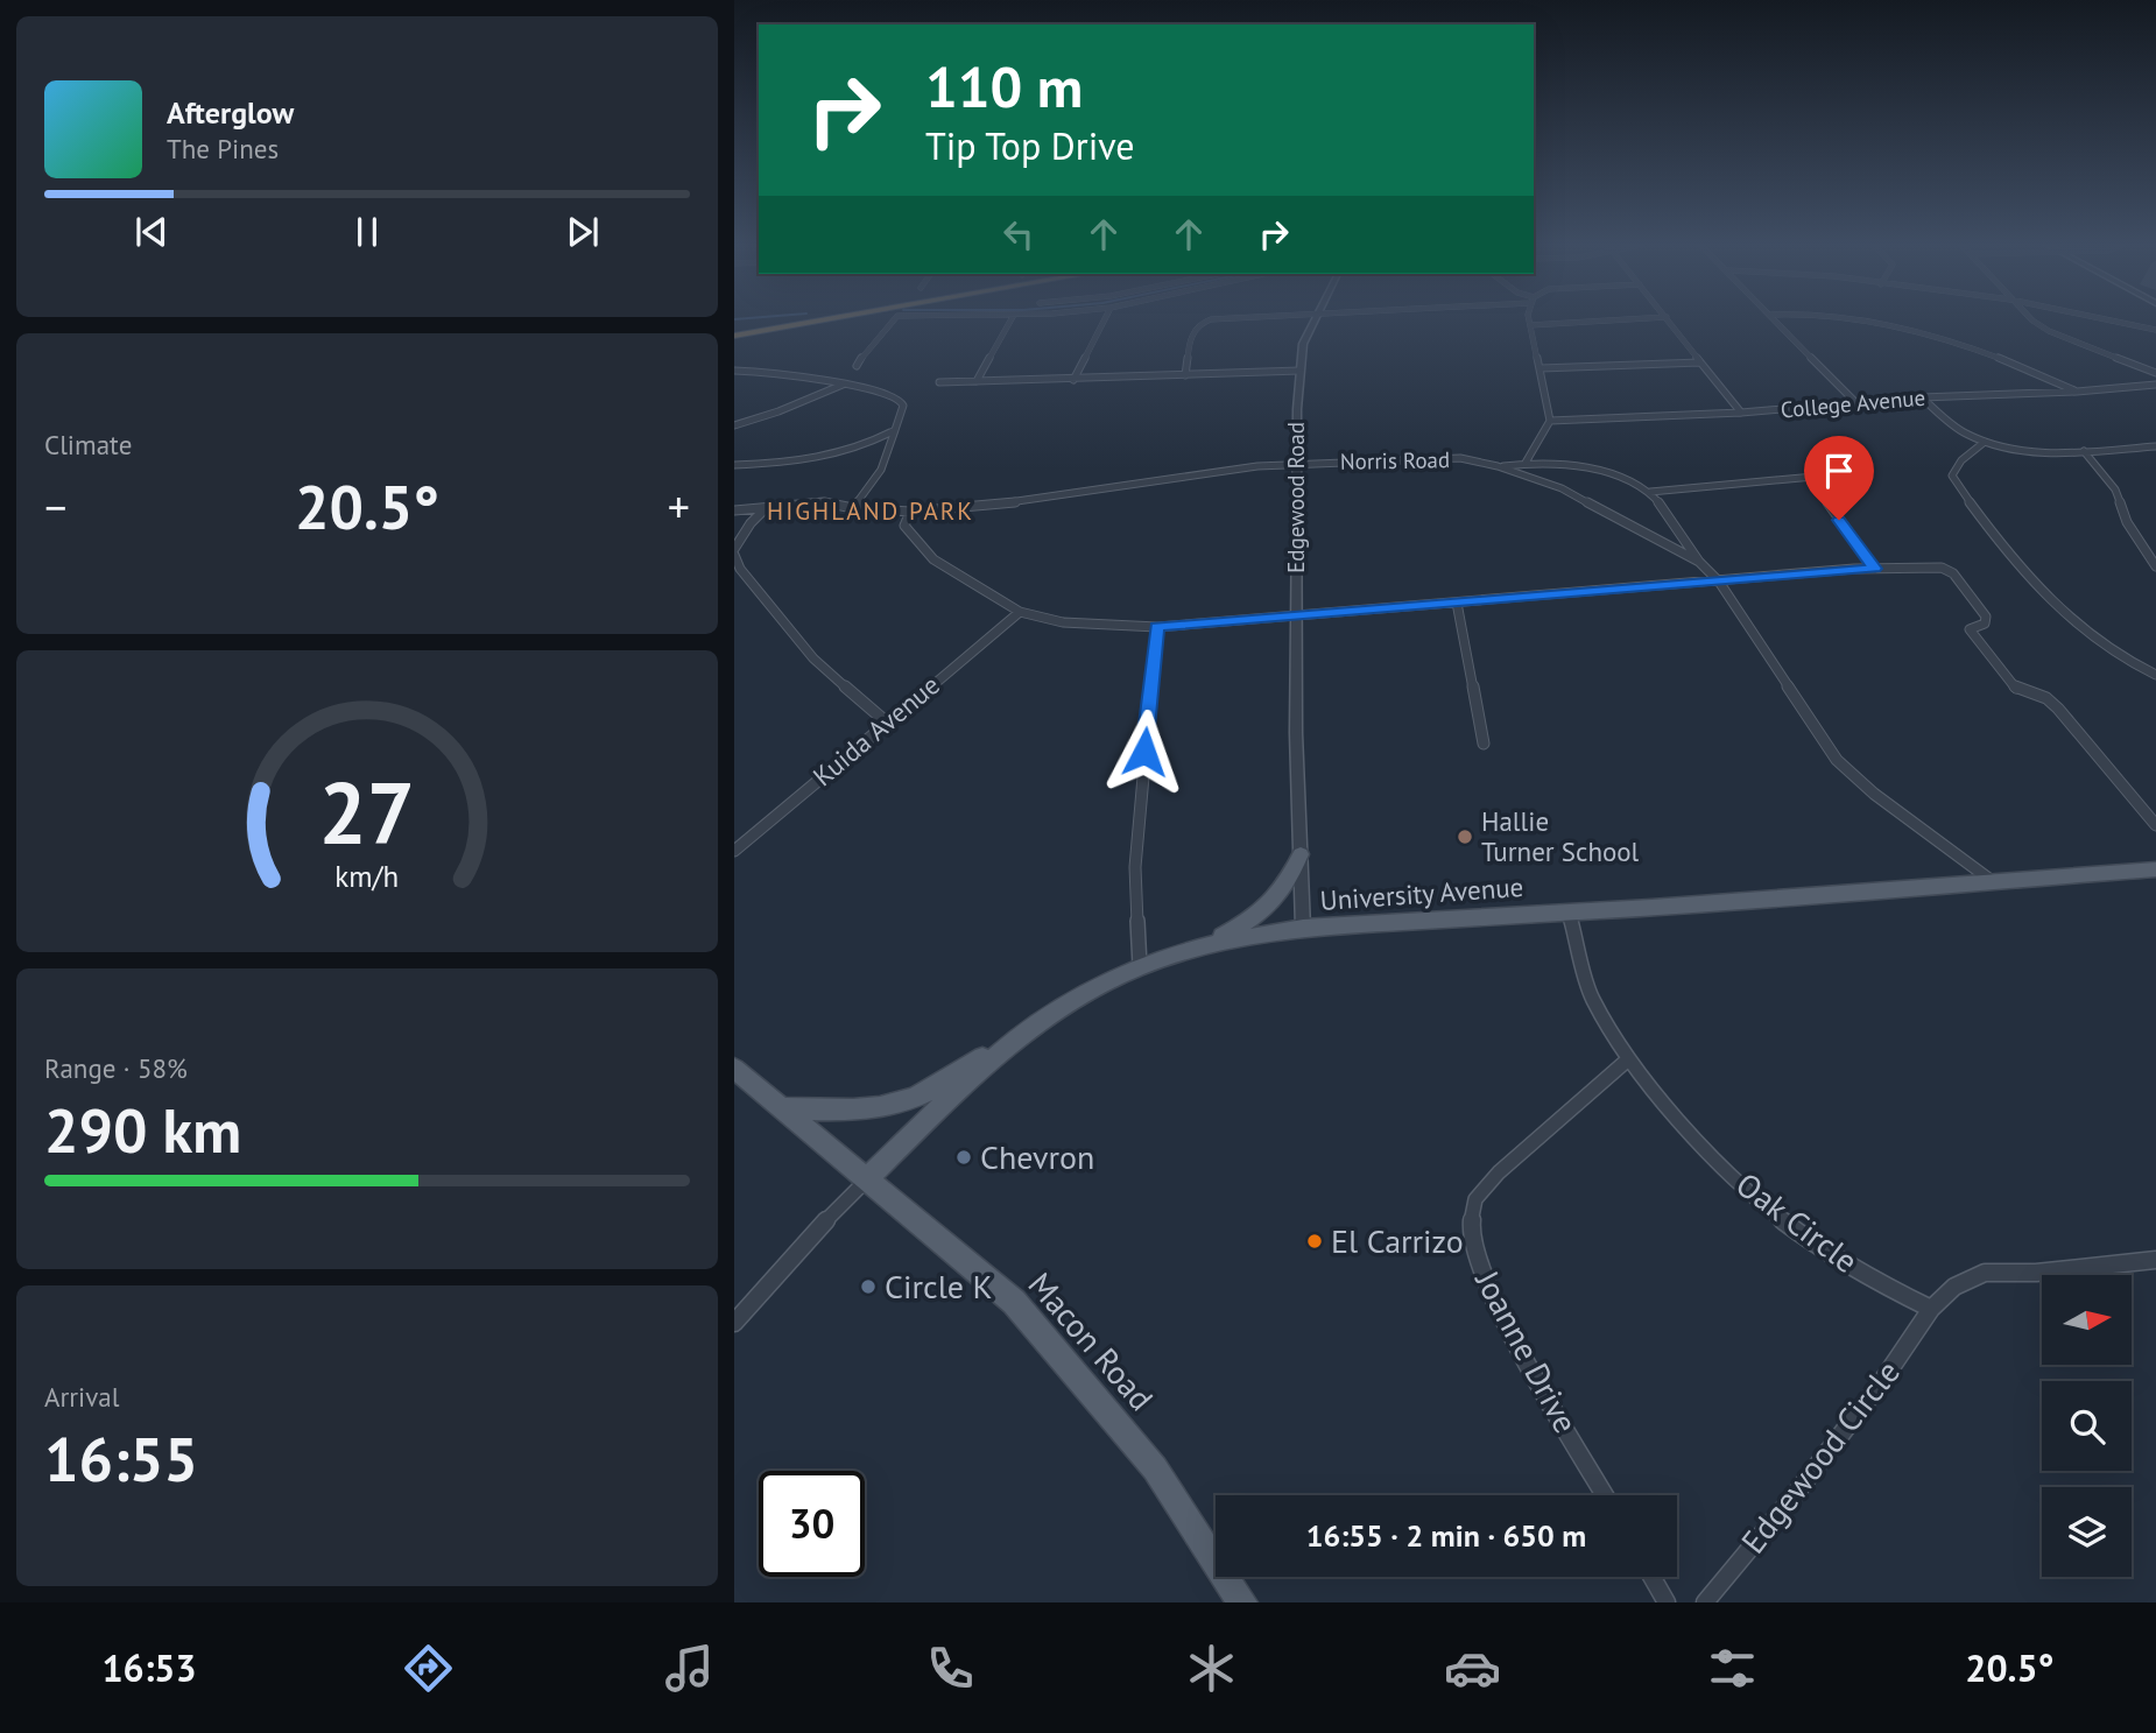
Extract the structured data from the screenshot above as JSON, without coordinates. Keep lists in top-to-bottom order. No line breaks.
{"streets":{"main road":["University Avenue","Macon Road"],"street":["College Avenue","Norris Road","Edgewood Road","Kuida Avenue","Oak Circle","Joanne Drive","Edgewood Circle"]},"crossings":[["Norris Road","Edgewood Road"],["Norris Road","University Avenue"],["Edgewood Road","University Avenue"],["University Avenue","Oak Circle"],["University Avenue","Macon Road"],["Oak Circle","Joanne Drive"],["Oak Circle","Edgewood Circle"]],"districts":["HIGHLAND PARK"],"places":["Hallie Turner School","Chevron","El Carrizo","Circle K"],"north":"right","page":{"turn":["110 m","Tip Top Drive"],"song":["Afterglow","The Pines"],"tile":["Climate",["Range · 58%","290 km"],["Arrival","16:55"]],"heat":["−","20.5°","+"],"limit":"30","trip":"16:55 · 2 min · 650 m","tabs":["16:53","20.5°"],"gauge":["27","km/h"]}}
